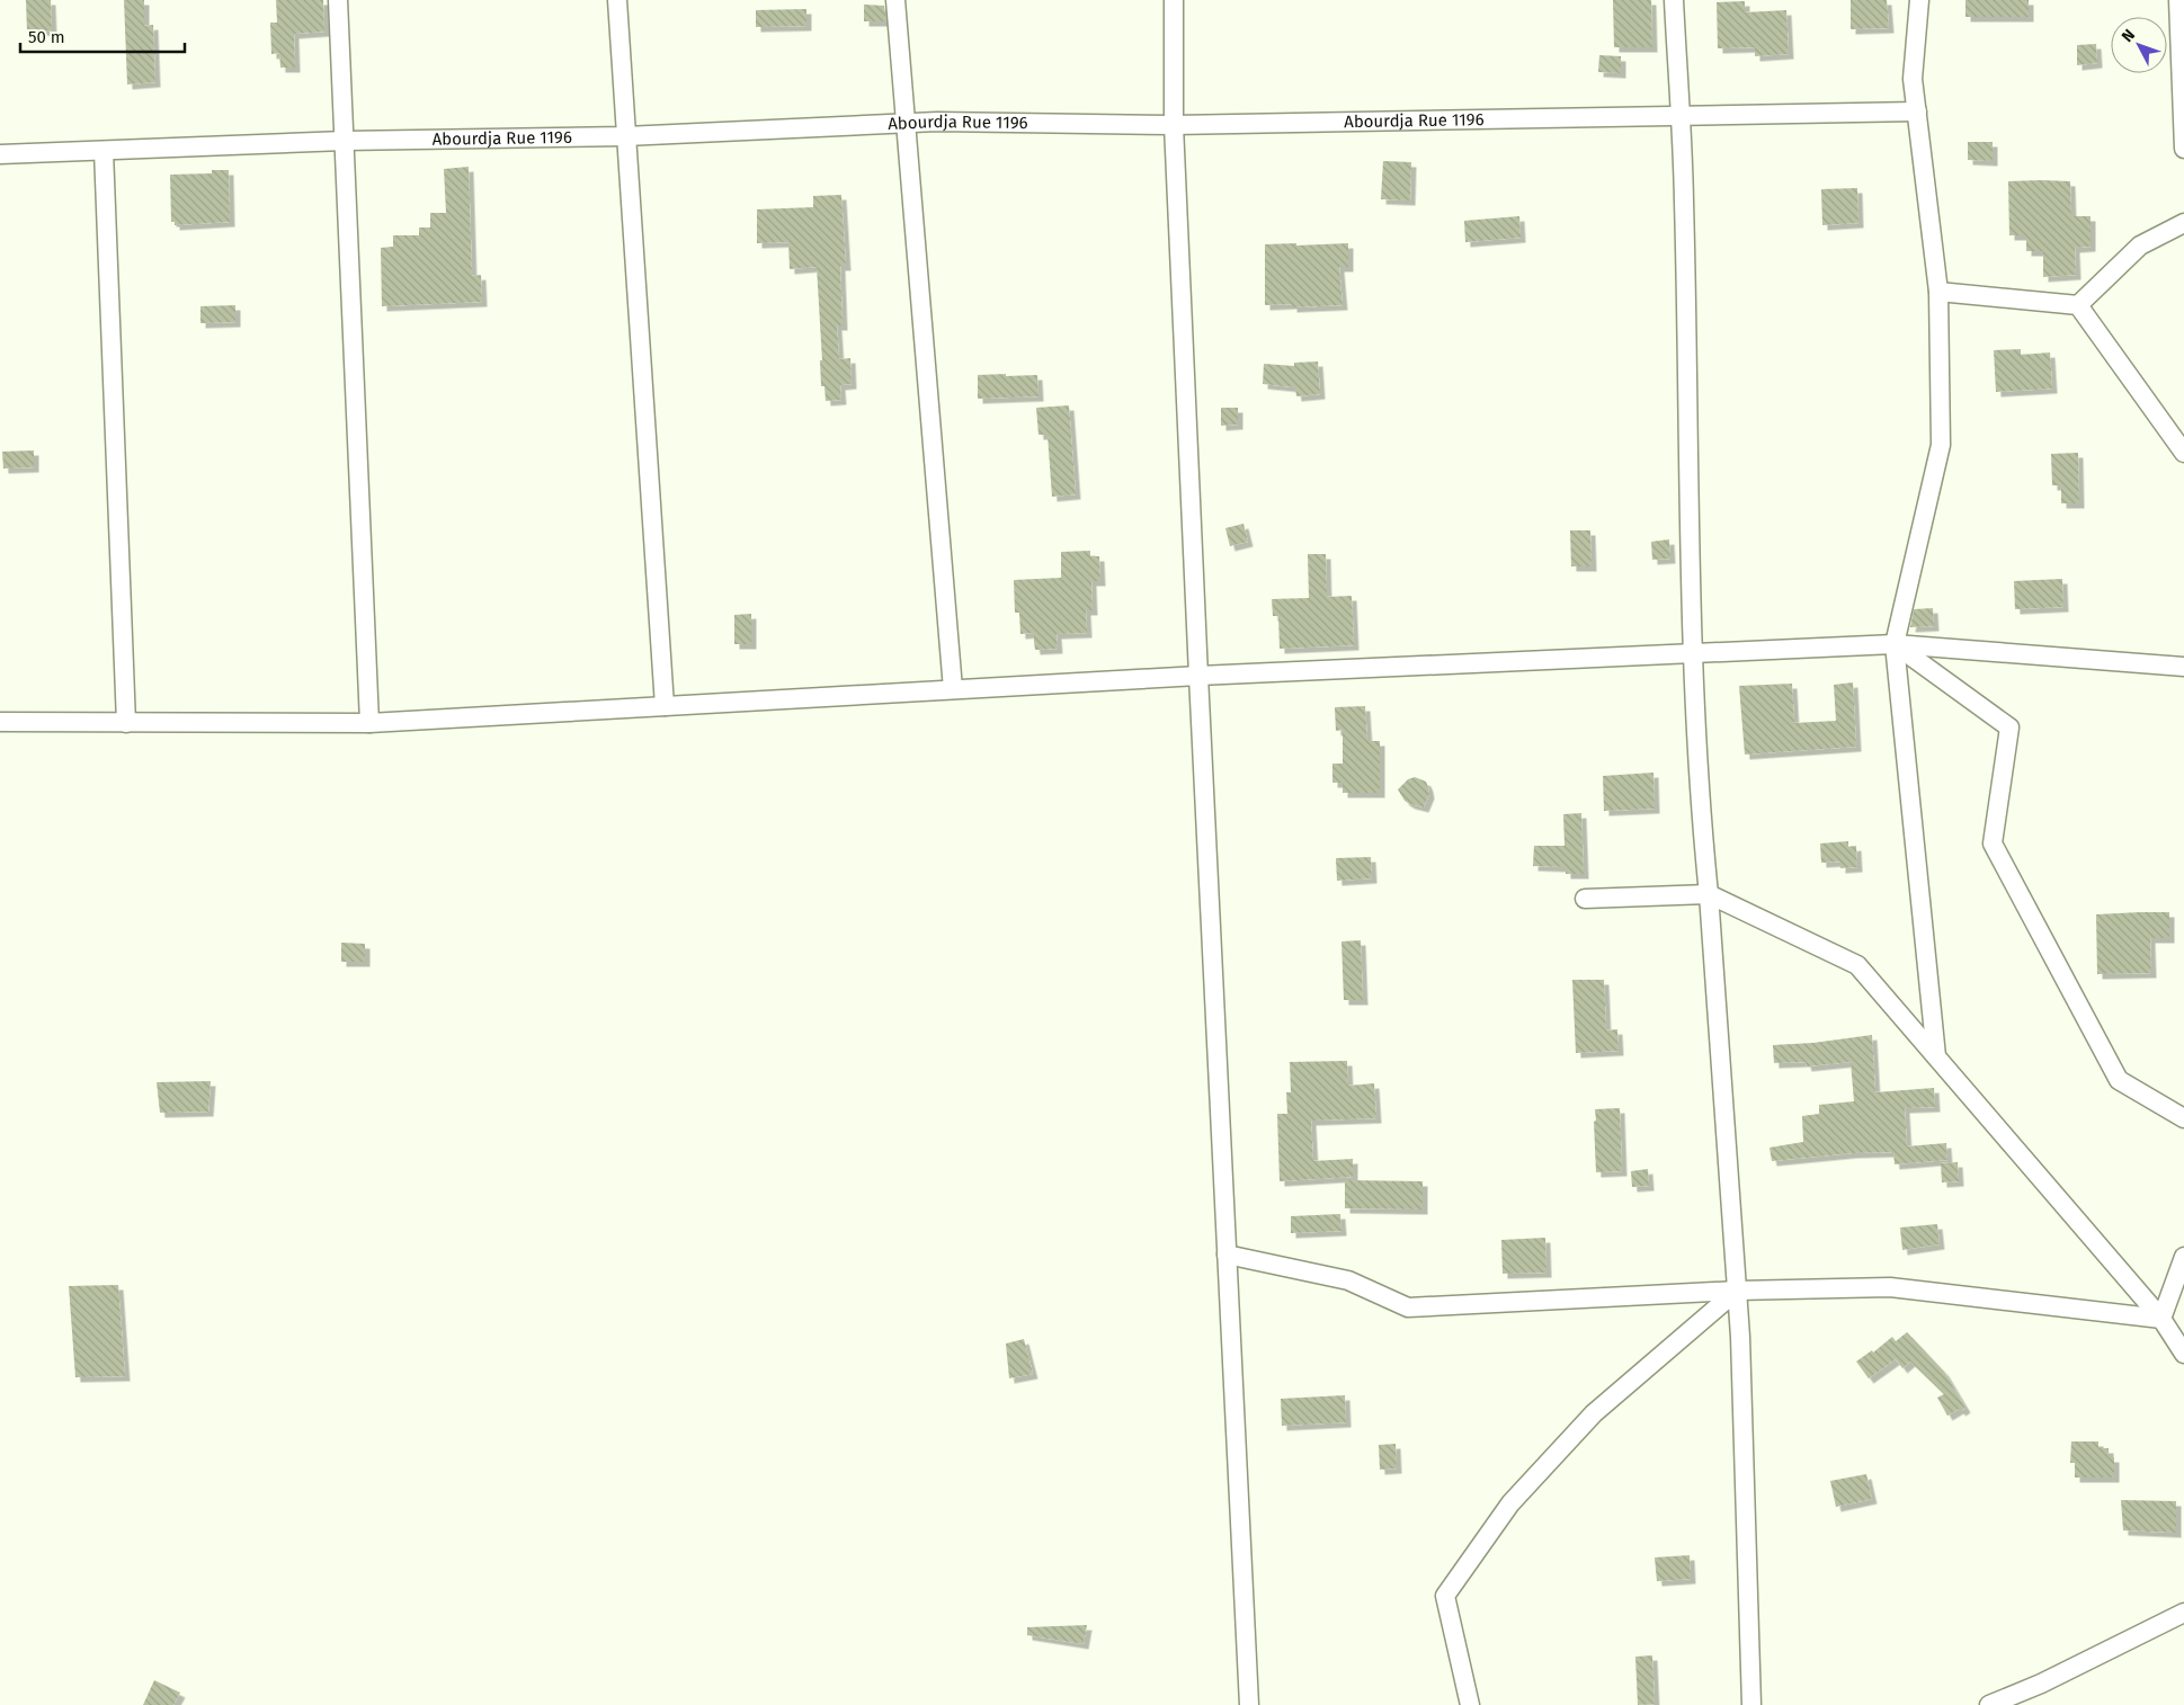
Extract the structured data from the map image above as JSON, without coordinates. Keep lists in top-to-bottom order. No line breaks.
{"streets":{"street":["Abourdja Rue 1196"]},"scale_bar":"50 m","north":"top left"}
